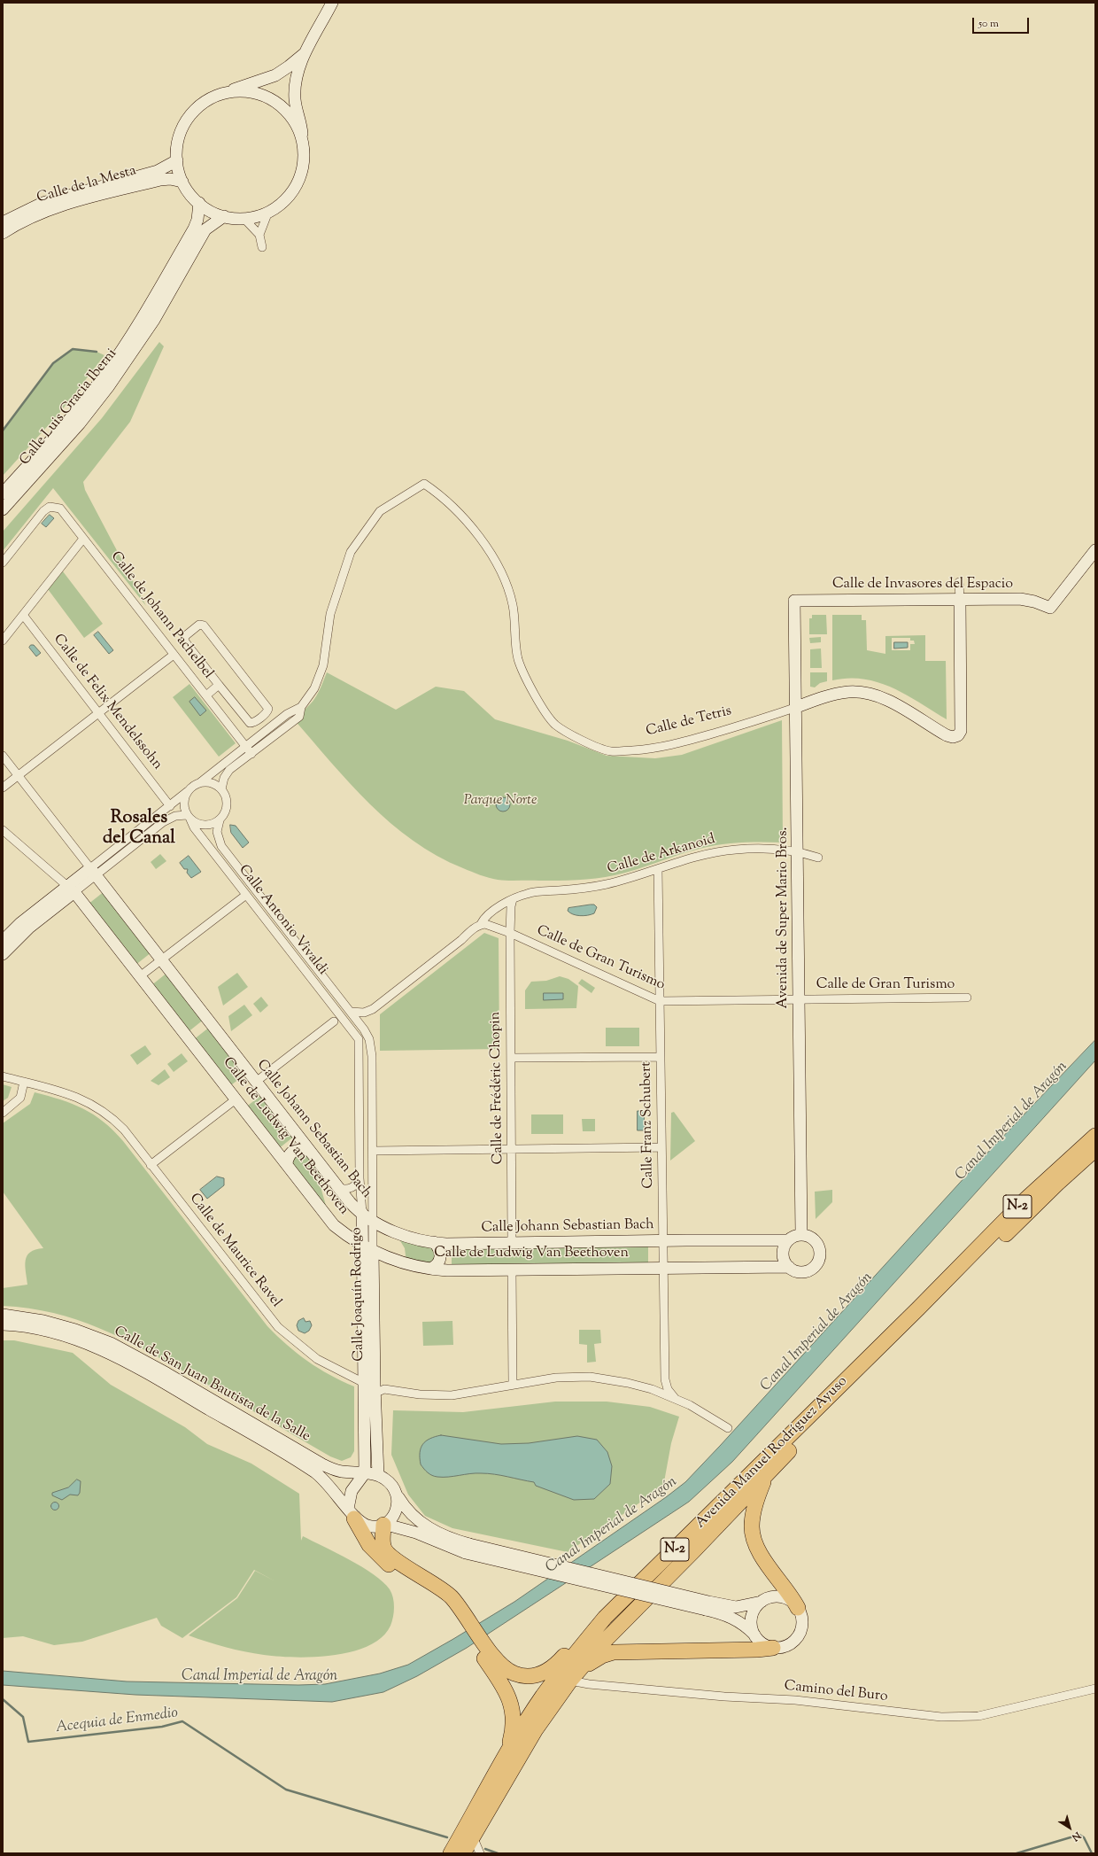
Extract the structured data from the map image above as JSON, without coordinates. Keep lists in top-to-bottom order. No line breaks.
{"streets":{"highway":["N-2","Avenida Manuel Rodríguez Ayuso"],"street":["Calle de la Mesta","Calle Luis Gracia Iberni","Calle de Invasores del Espacio","Calle de Johann Pachelbel","Calle de Felix Mendelssohn","Calle de Tetris","Calle de Arkanoid","Avenida de Super Mario Bros.","Calle Antonio Vivaldi","Calle de Gran Turismo","Calle de Frédéric Chopin","Calle Franz Schubert","Calle Johann Sebastian Bach","Calle de Ludwig Van Beethoven","Calle de Maurice Ravel","Calle Joaquín Rodrigo","Calle de San Juan Bautista de la Salle","Camino del Buro"]},"crossings":[["Calle de la Mesta","Calle Luis Gracia Iberni"],["Calle de Invasores del Espacio","Calle de Tetris"],["Calle de Invasores del Espacio","Avenida de Super Mario Bros."],["Calle de Tetris","Avenida de Super Mario Bros."],["Calle de Arkanoid","Avenida de Super Mario Bros."],["Calle de Arkanoid","Calle de Gran Turismo"],["Calle de Arkanoid","Calle Franz Schubert"],["Avenida de Super Mario Bros.","Calle de Gran Turismo"],["Avenida de Super Mario Bros.","Calle Johann Sebastian Bach"],["Avenida de Super Mario Bros.","Calle de Ludwig Van Beethoven"],["Calle Antonio Vivaldi","Calle Joaquín Rodrigo"],["Calle de Gran Turismo","Calle de Frédéric Chopin"],["Calle de Gran Turismo","Calle Franz Schubert"],["Calle de Frédéric Chopin","Calle Johann Sebastian Bach"],["Calle Franz Schubert","Calle Johann Sebastian Bach"],["Calle Franz Schubert","Calle de Ludwig Van Beethoven"],["Calle Johann Sebastian Bach","Calle de Ludwig Van Beethoven"],["Calle Johann Sebastian Bach","Calle Joaquín Rodrigo"],["Calle de Ludwig Van Beethoven","Calle Joaquín Rodrigo"],["Calle de Maurice Ravel","Calle Joaquín Rodrigo"],["Calle Joaquín Rodrigo","Calle de San Juan Bautista de la Salle"],["Avenida Manuel Rodríguez Ayuso","Camino del Buro"]],"districts":["Rosales del Canal"],"water":["Canal Imperial de Aragón","Acequia de Enmedio"],"parks":["Parque Norte"],"scale_bar":"50 m","north":"bottom right"}
